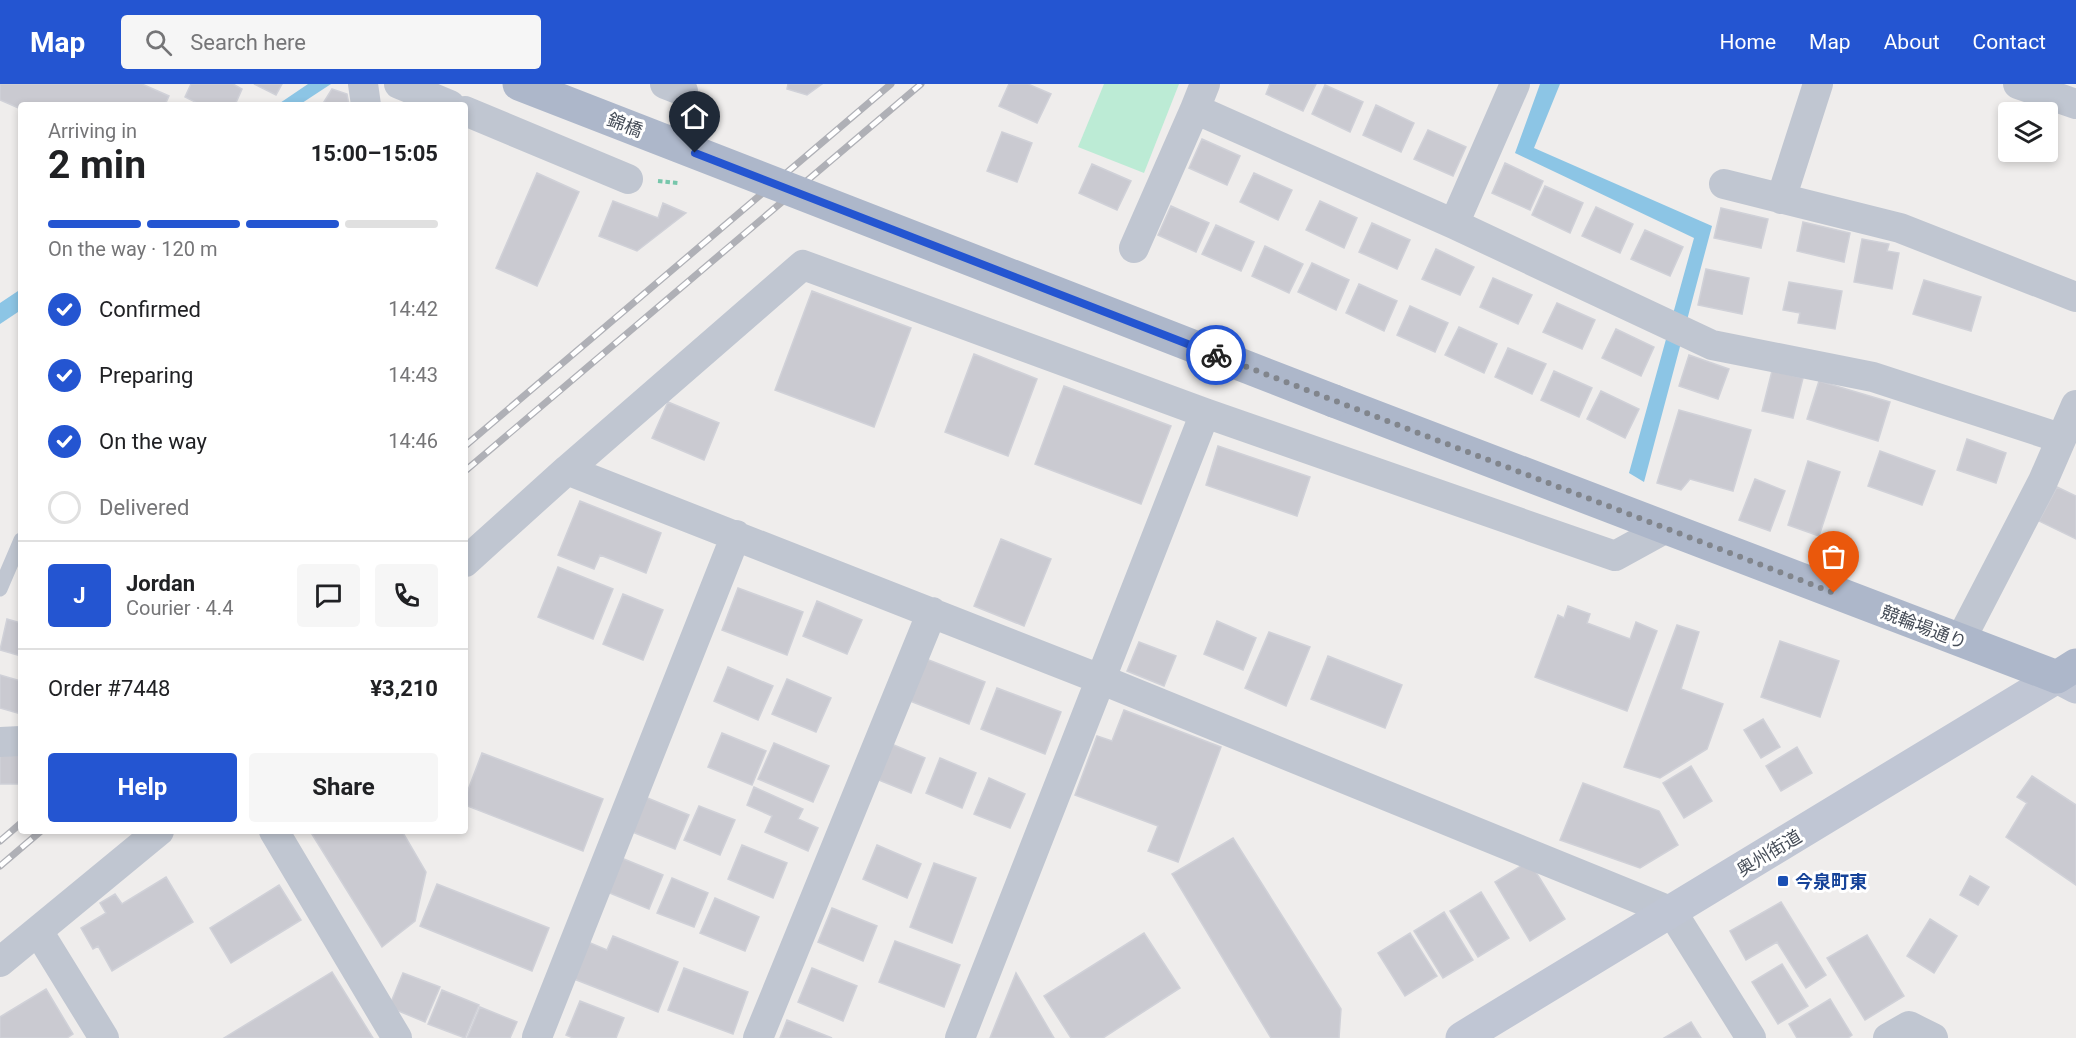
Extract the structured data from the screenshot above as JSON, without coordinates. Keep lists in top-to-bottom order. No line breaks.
{"streets":{"main road":["錦橋","競輪場通り"],"street":["奥州街道"]},"crossings":[["錦橋","競輪場通り"],["競輪場通り","奥州街道"]],"places":{"transit":["今泉町東"]},"page":{"header":"Map","search":"Search here","nav":["Home","Map","About","Contact"],"heading":["2 min","Arriving in","15:00–15:05"],"panel":["Jordan","Courier · 4.4","Order #7448","¥3,210"],"bar":"On the way · 120 m","list":[["Confirmed","14:42"],["Preparing","14:43"],["On the way","14:46"],"Delivered"],"round":"J","buttons":["Help","Share"]}}
